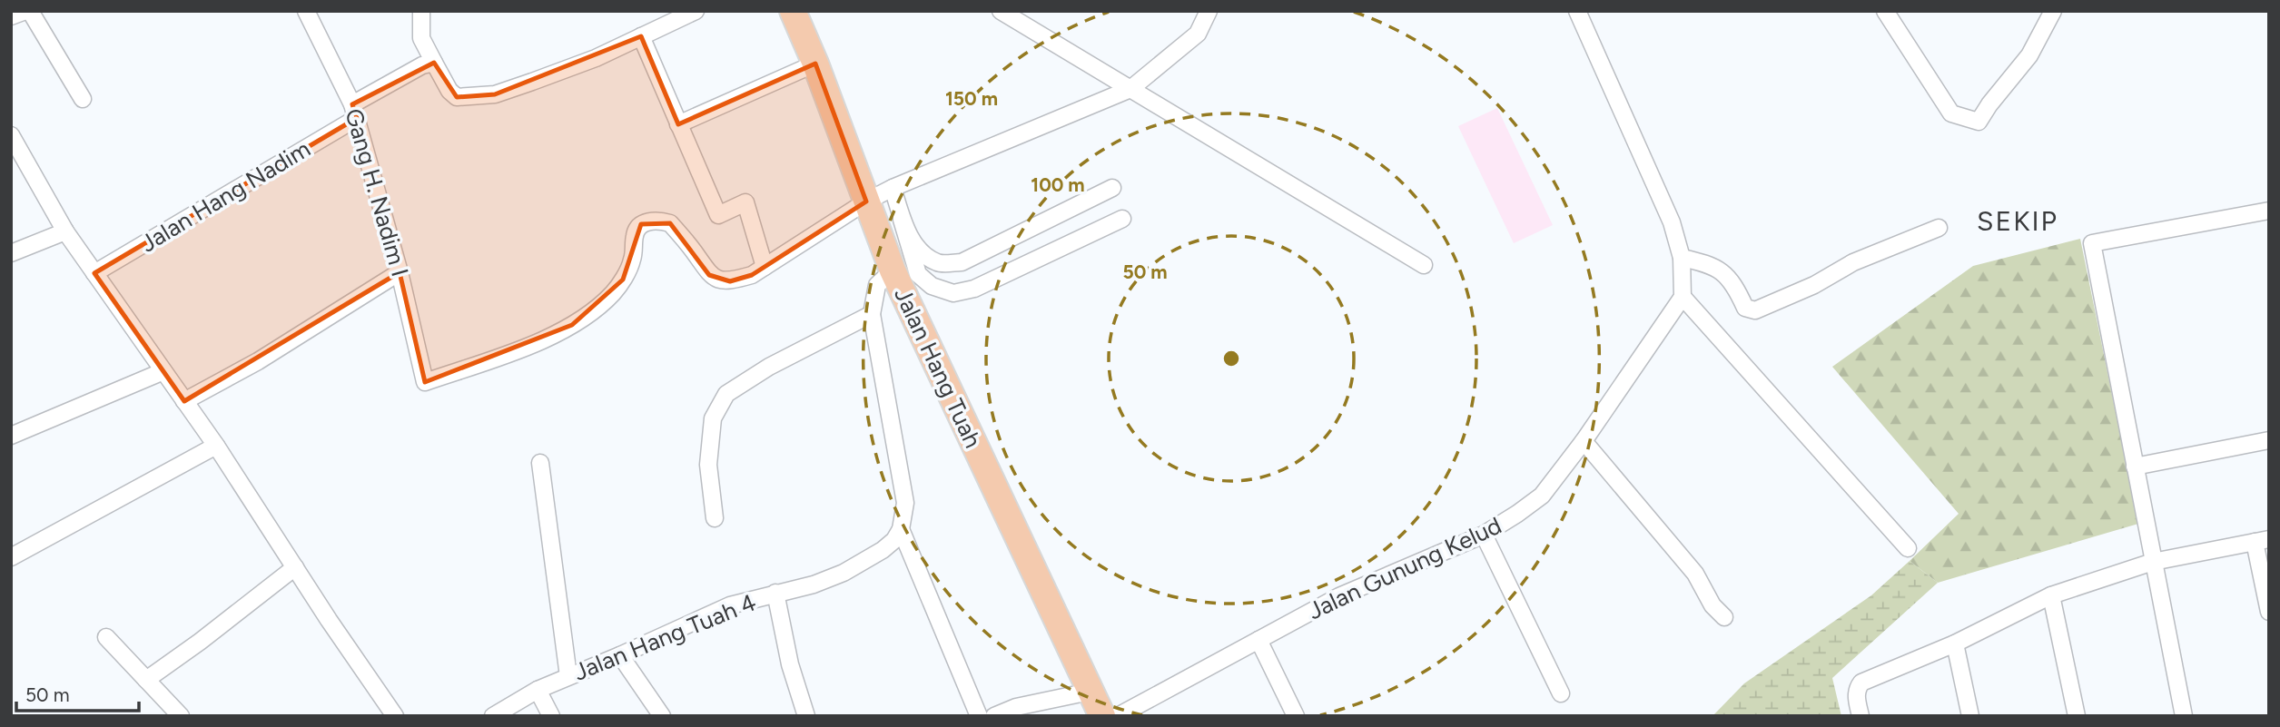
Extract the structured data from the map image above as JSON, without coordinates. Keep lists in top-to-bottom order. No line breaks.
{"streets":{"main road":["Jalan Hang Tuah"],"street":["Gang H. Nadim I","Jalan Hang Nadim","Jalan Gunung Kelud","Jalan Hang Tuah 4"]},"crossings":[["Gang H. Nadim I","Jalan Hang Nadim"]],"districts":["SEKIP"],"scale_bar":"50 m","rings":["150 m","100 m","50 m"]}
